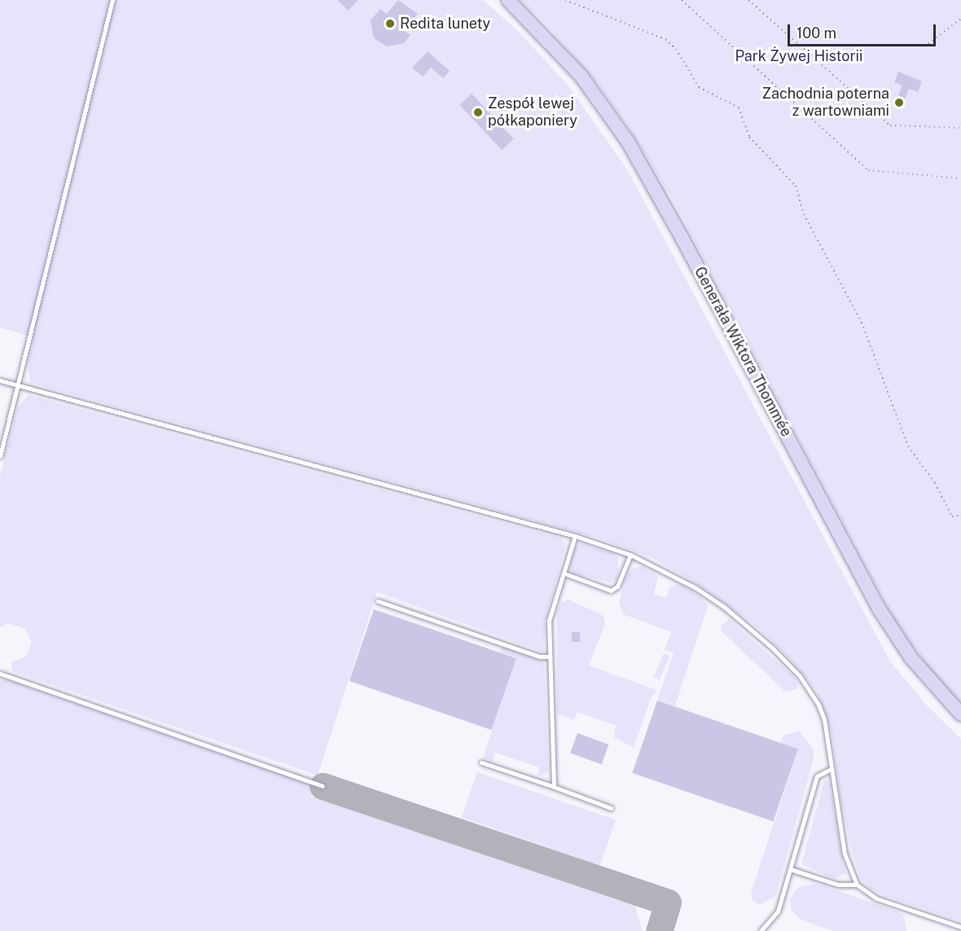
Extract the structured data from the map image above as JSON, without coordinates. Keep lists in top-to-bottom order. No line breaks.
{"streets":{"main road":["Generała Wiktora Thommée"]},"parks":["Park Żywej Historii"],"places":["Redita lunety","Zachodnia poterna z wartowniami","Zespół lewej półkaponiery"],"scale_bar":"100 m"}
